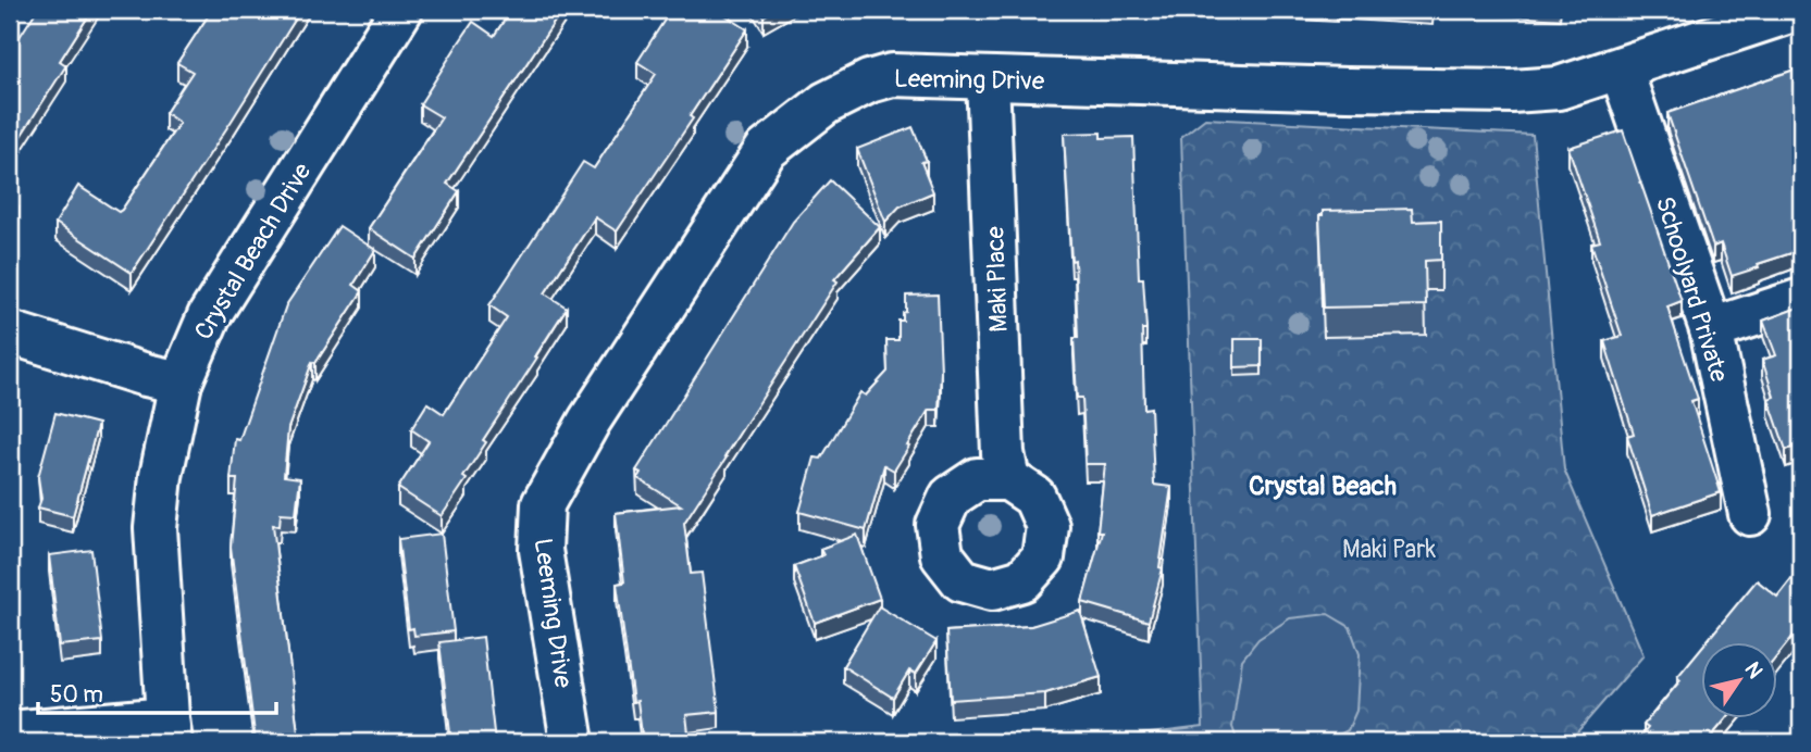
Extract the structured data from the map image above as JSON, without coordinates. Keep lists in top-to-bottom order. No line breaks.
{"streets":{"street":["Leeming Drive","Crystal Beach Drive","Maki Place","Schoolyard Private"]},"crossings":[["Leeming Drive","Maki Place"],["Leeming Drive","Schoolyard Private"]],"districts":["Crystal Beach"],"parks":["Maki Park"],"scale_bar":"50 m","north":"top right"}
